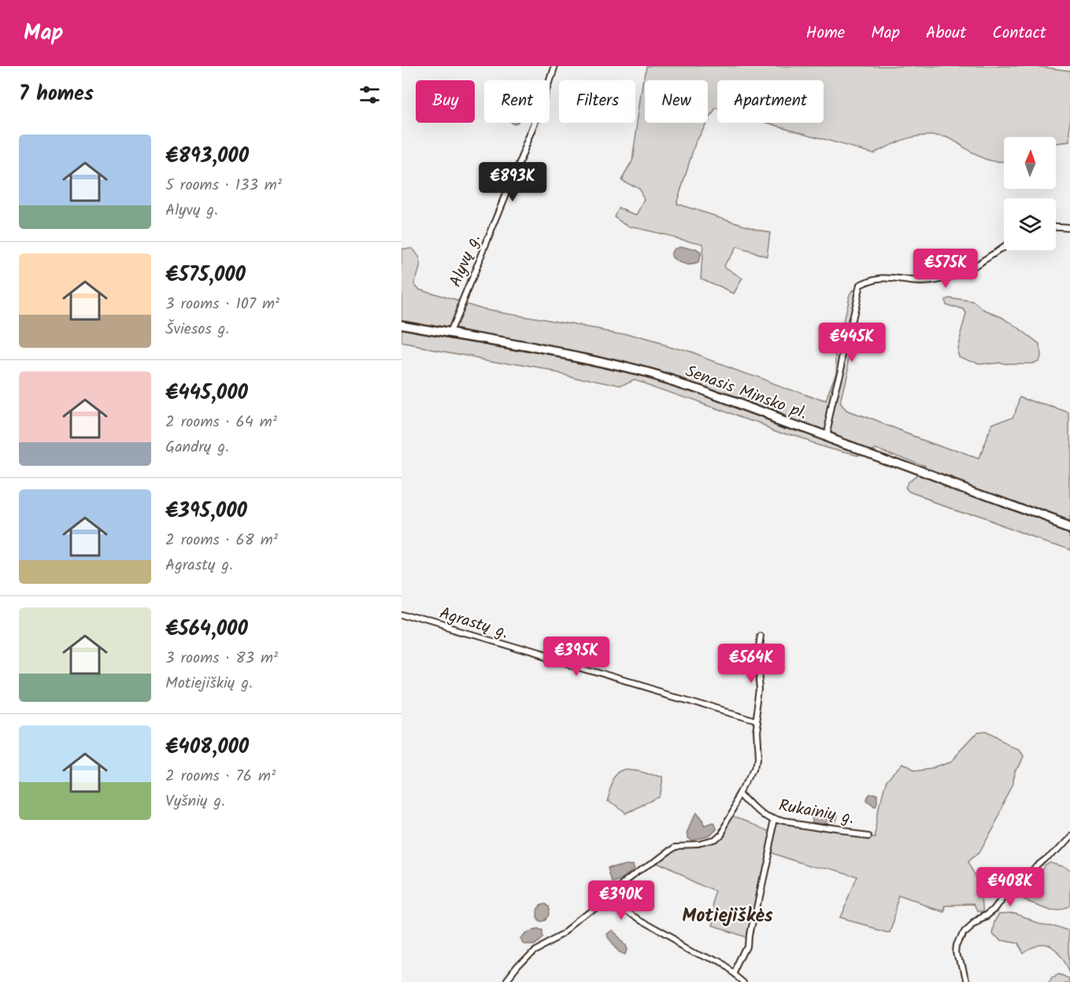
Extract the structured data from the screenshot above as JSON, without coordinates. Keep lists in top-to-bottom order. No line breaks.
{"streets":{"main road":["Senasis Minsko pl."],"street":["Alyvų g.","Agrastų g.","Rukainių g."]},"crossings":[["Alyvų g.","Senasis Minsko pl."]],"districts":["Motiejiškės"],"north":"top","page":{"header":"Map","nav":["Home","Map","About","Contact"],"heading":"7 homes","chip":["Buy","Rent","Filters","New","Apartment"],"list":[{"name":"€893,000","note":"5 rooms · 133 m² · Alyvų g."},{"name":"€575,000","note":"3 rooms · 107 m² · Šviesos g."},{"name":"€445,000","note":"2 rooms · 64 m² · Gandrų g."},{"name":"€395,000","note":"2 rooms · 68 m² · Agrastų g."},{"name":"€564,000","note":"3 rooms · 83 m² · Motiejiškių g."},{"name":"€408,000","note":"2 rooms · 76 m² · Vyšnių g."}],"price":["€893K","€575K","€445K","€395K","€564K","€408K","€390K"]}}
